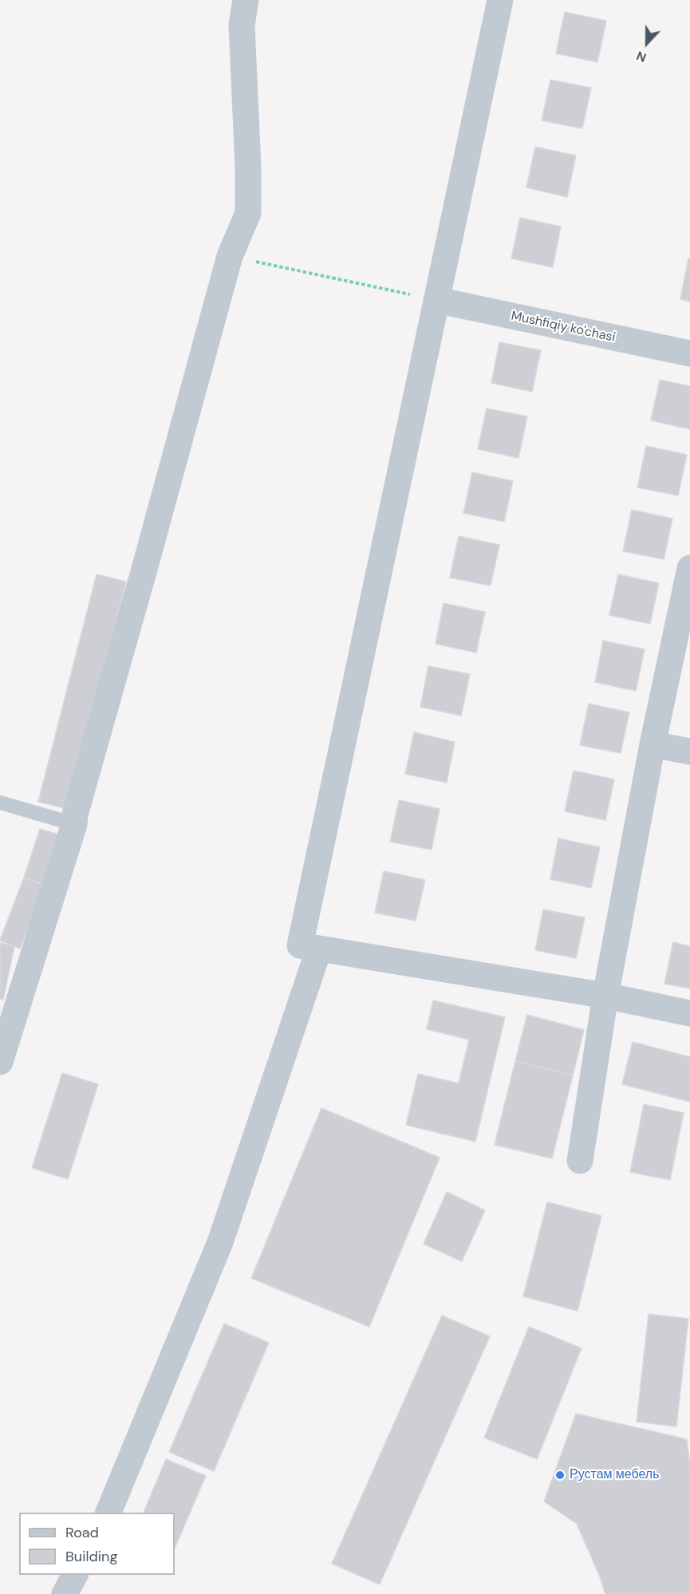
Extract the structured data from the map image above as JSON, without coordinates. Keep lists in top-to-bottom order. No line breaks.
{"streets":{"street":["Mushfiqiy ko'chasi"]},"places":["Рустам мебель"],"legend":["Road","Building"],"north":"bottom"}
